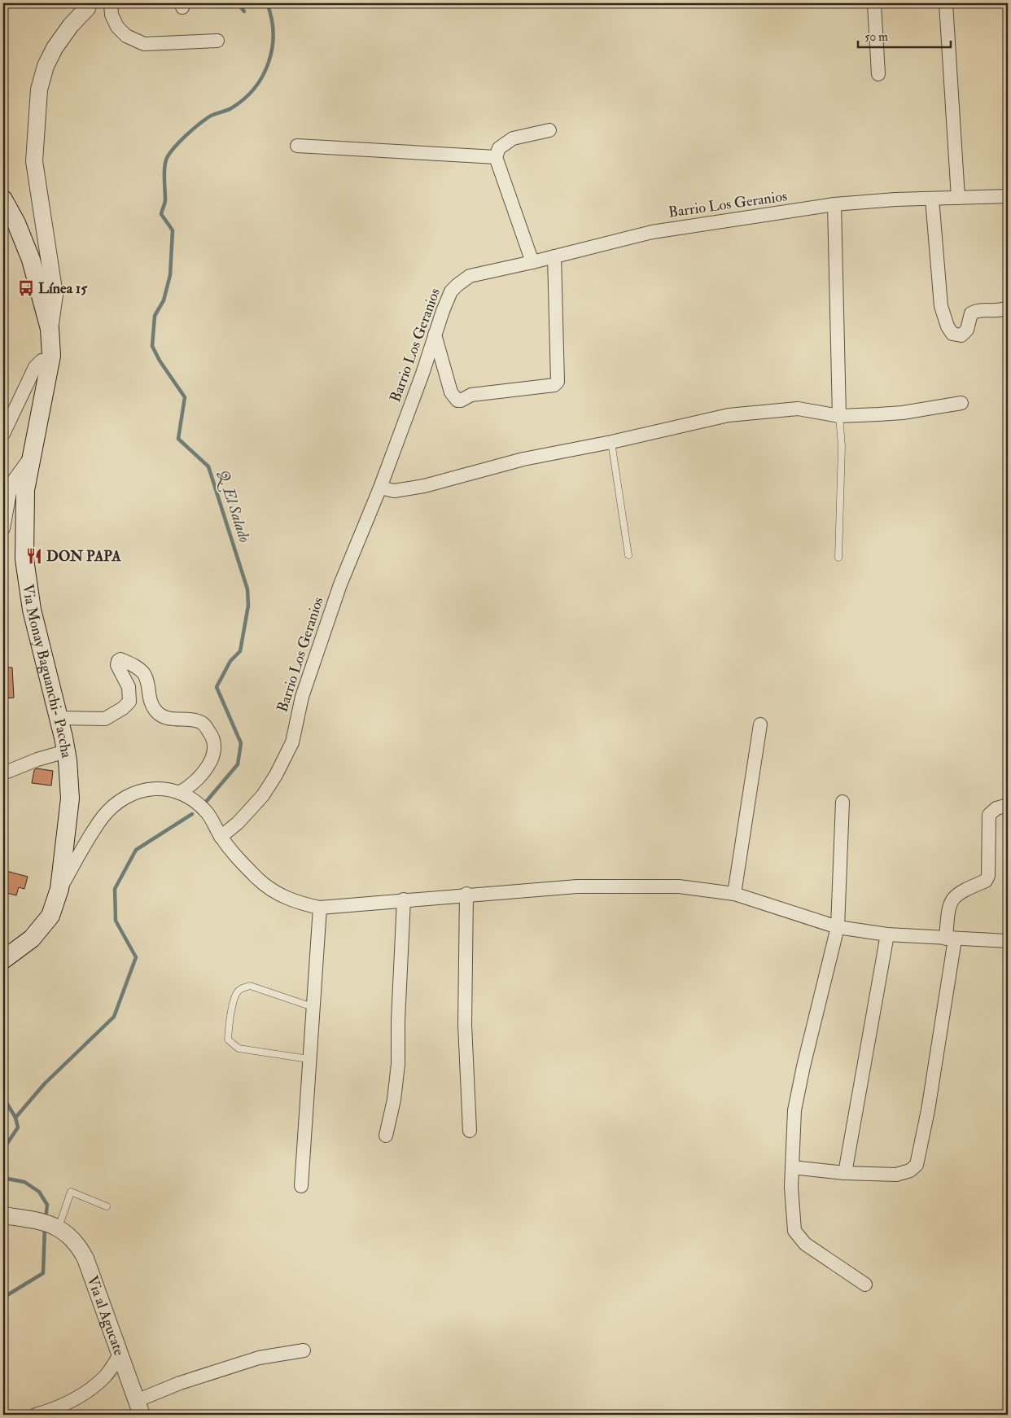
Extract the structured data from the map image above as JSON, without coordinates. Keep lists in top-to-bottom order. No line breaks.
{"streets":{"main road":["Via Monay Baguanchi- Paccha"],"street":["Barrio Los Geranios","Via al Agucate"]},"water":["Q. El Salado"],"places":{"bus stop":["Línea 15"],"restaurant":["DON PAPA"]},"scale_bar":"50 m"}
